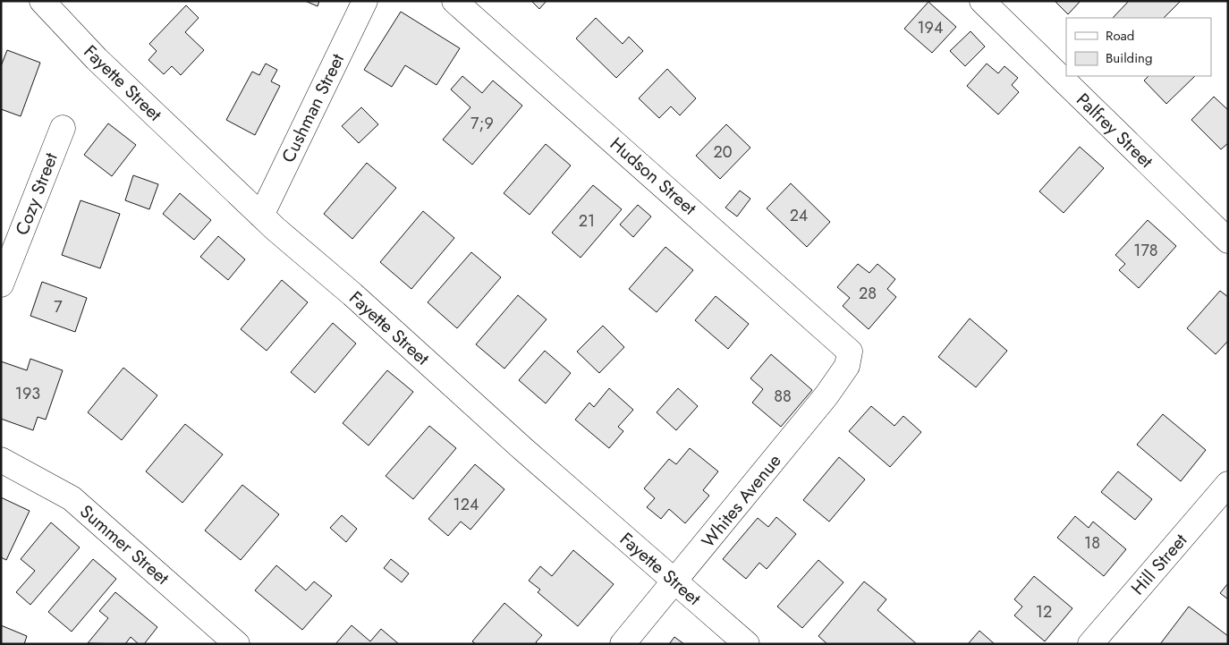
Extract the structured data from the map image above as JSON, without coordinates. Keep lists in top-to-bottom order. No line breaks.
{"streets":{"street":["Fayette Street","Cushman Street","Palfrey Street","Hudson Street","Cozy Street","Whites Avenue","Summer Street","Hill Street"]},"crossings":[["Fayette Street","Cushman Street"],["Fayette Street","Whites Avenue"],["Hudson Street","Whites Avenue"]],"house_numbers":["194","7;9","20","24","21","178","28","7","193","88","124","18","12"],"legend":["Road","Building"]}
